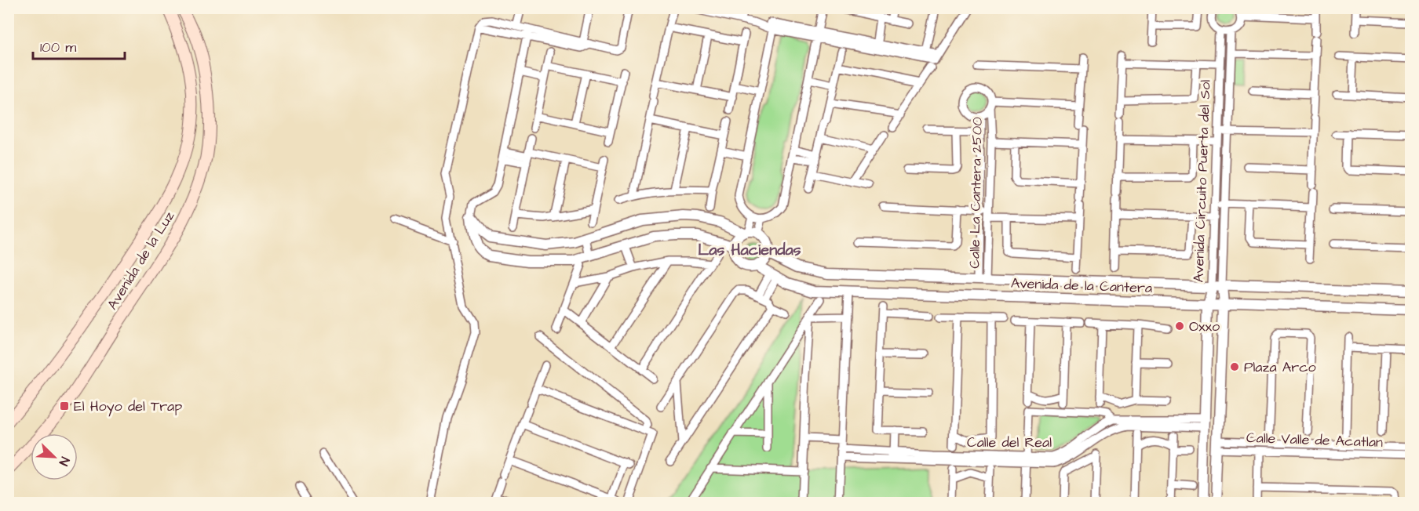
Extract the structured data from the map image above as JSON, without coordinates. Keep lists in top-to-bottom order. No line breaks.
{"streets":{"main road":["Avenida de la Luz"],"street":["Avenida Circuito Puerta del Sol","Calle La Cantera 2500","Avenida de la Cantera","Calle Valle de Acatlan","Calle del Real"]},"crossings":[["Avenida Circuito Puerta del Sol","Avenida de la Cantera"],["Avenida Circuito Puerta del Sol","Calle Valle de Acatlan"],["Avenida Circuito Puerta del Sol","Calle del Real"],["Calle La Cantera 2500","Avenida de la Cantera"]],"districts":["Las Haciendas"],"places":{"other":["Oxxo","Plaza Arco"],"transit":["El Hoyo del Trap"]},"scale_bar":"100 m","north":"bottom right"}
